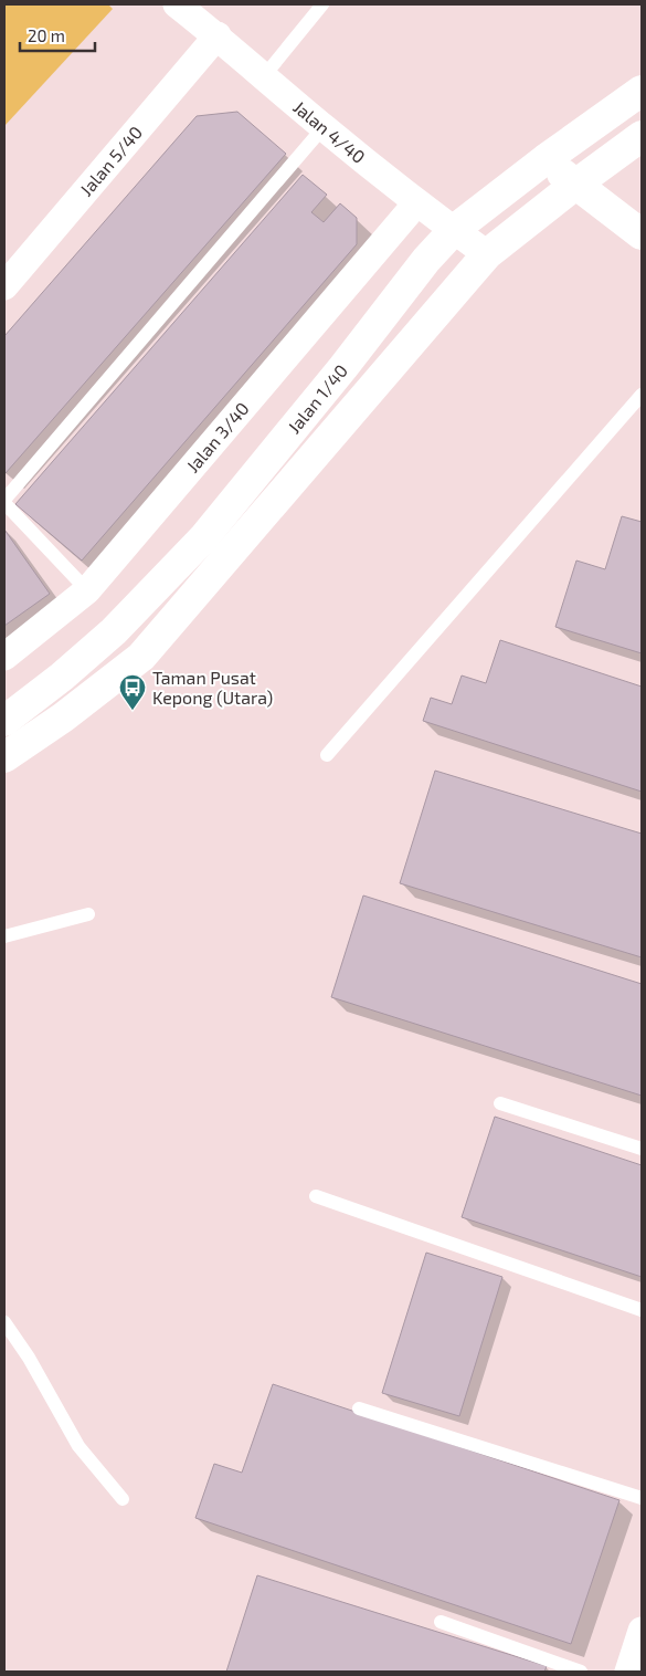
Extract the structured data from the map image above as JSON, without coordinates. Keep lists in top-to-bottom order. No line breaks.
{"streets":{"main road":["Jalan 1/40"],"street":["Jalan 4/40","Jalan 5/40","Jalan 3/40"]},"crossings":[["Jalan 4/40","Jalan 5/40"],["Jalan 4/40","Jalan 1/40"],["Jalan 4/40","Jalan 3/40"]],"places":{"bus stop":["Taman Pusat Kepong (Utara)"]},"scale_bar":"20 m"}
